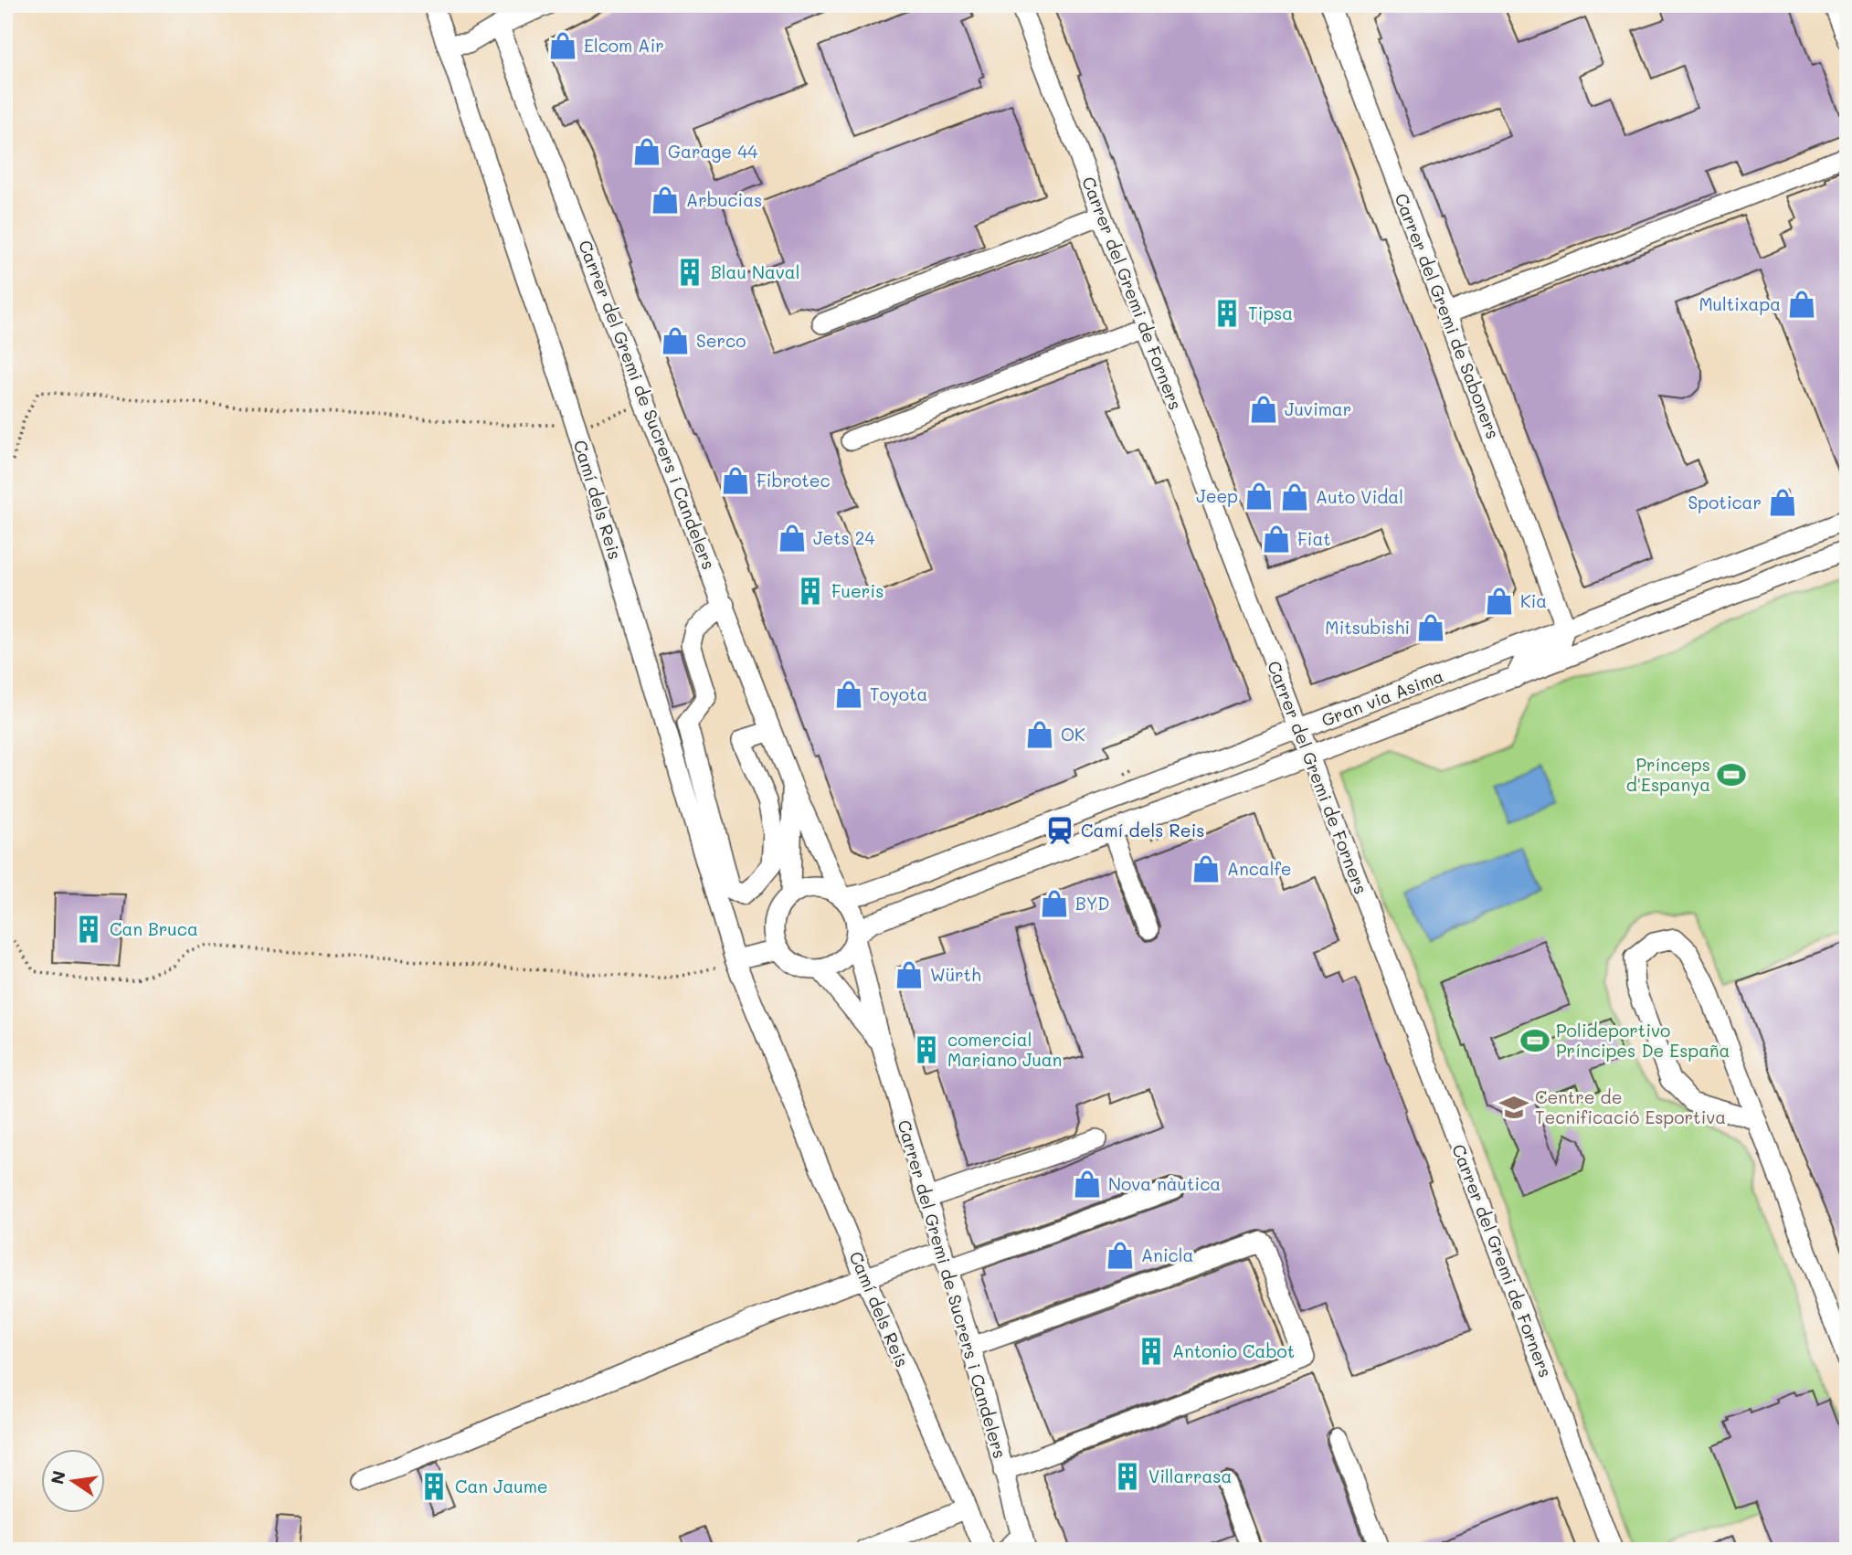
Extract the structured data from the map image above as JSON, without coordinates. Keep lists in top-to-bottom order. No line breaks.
{"streets":{"street":["Carrer del Gremi de Forners","Carrer del Gremi de Saboners","Carrer del Gremi de Sucrers i Candelers","Camí dels Reis","Gran via Asima"]},"crossings":[["Carrer del Gremi de Forners","Gran via Asima"],["Carrer del Gremi de Saboners","Gran via Asima"],["Carrer del Gremi de Sucrers i Candelers","Gran via Asima"]],"places":{"shop":["Elcom Air","Garage 44","Arbucias","Multixapa","Serco","Juvimar","Fibrotec","Jeep","Auto Vidal","Spoticar","Jets 24","Fiat","Kia","Mitsubishi","Toyota","OK","Ancalfe","BYD","Würth","Nova nàutica","Anicla"],"building":["Blau Naval","Tipsa","Fueris","Can Bruca","comercial Mariano Juan","Antonio Cabot","Villarrasa","Can Jaume"],"sports":["Prínceps d'Espanya","Polideportivo Príncipes De España"],"station":["Camí dels Reis"],"school or university":["Centre de Tecnificació Esportiva"]},"north":"left"}
